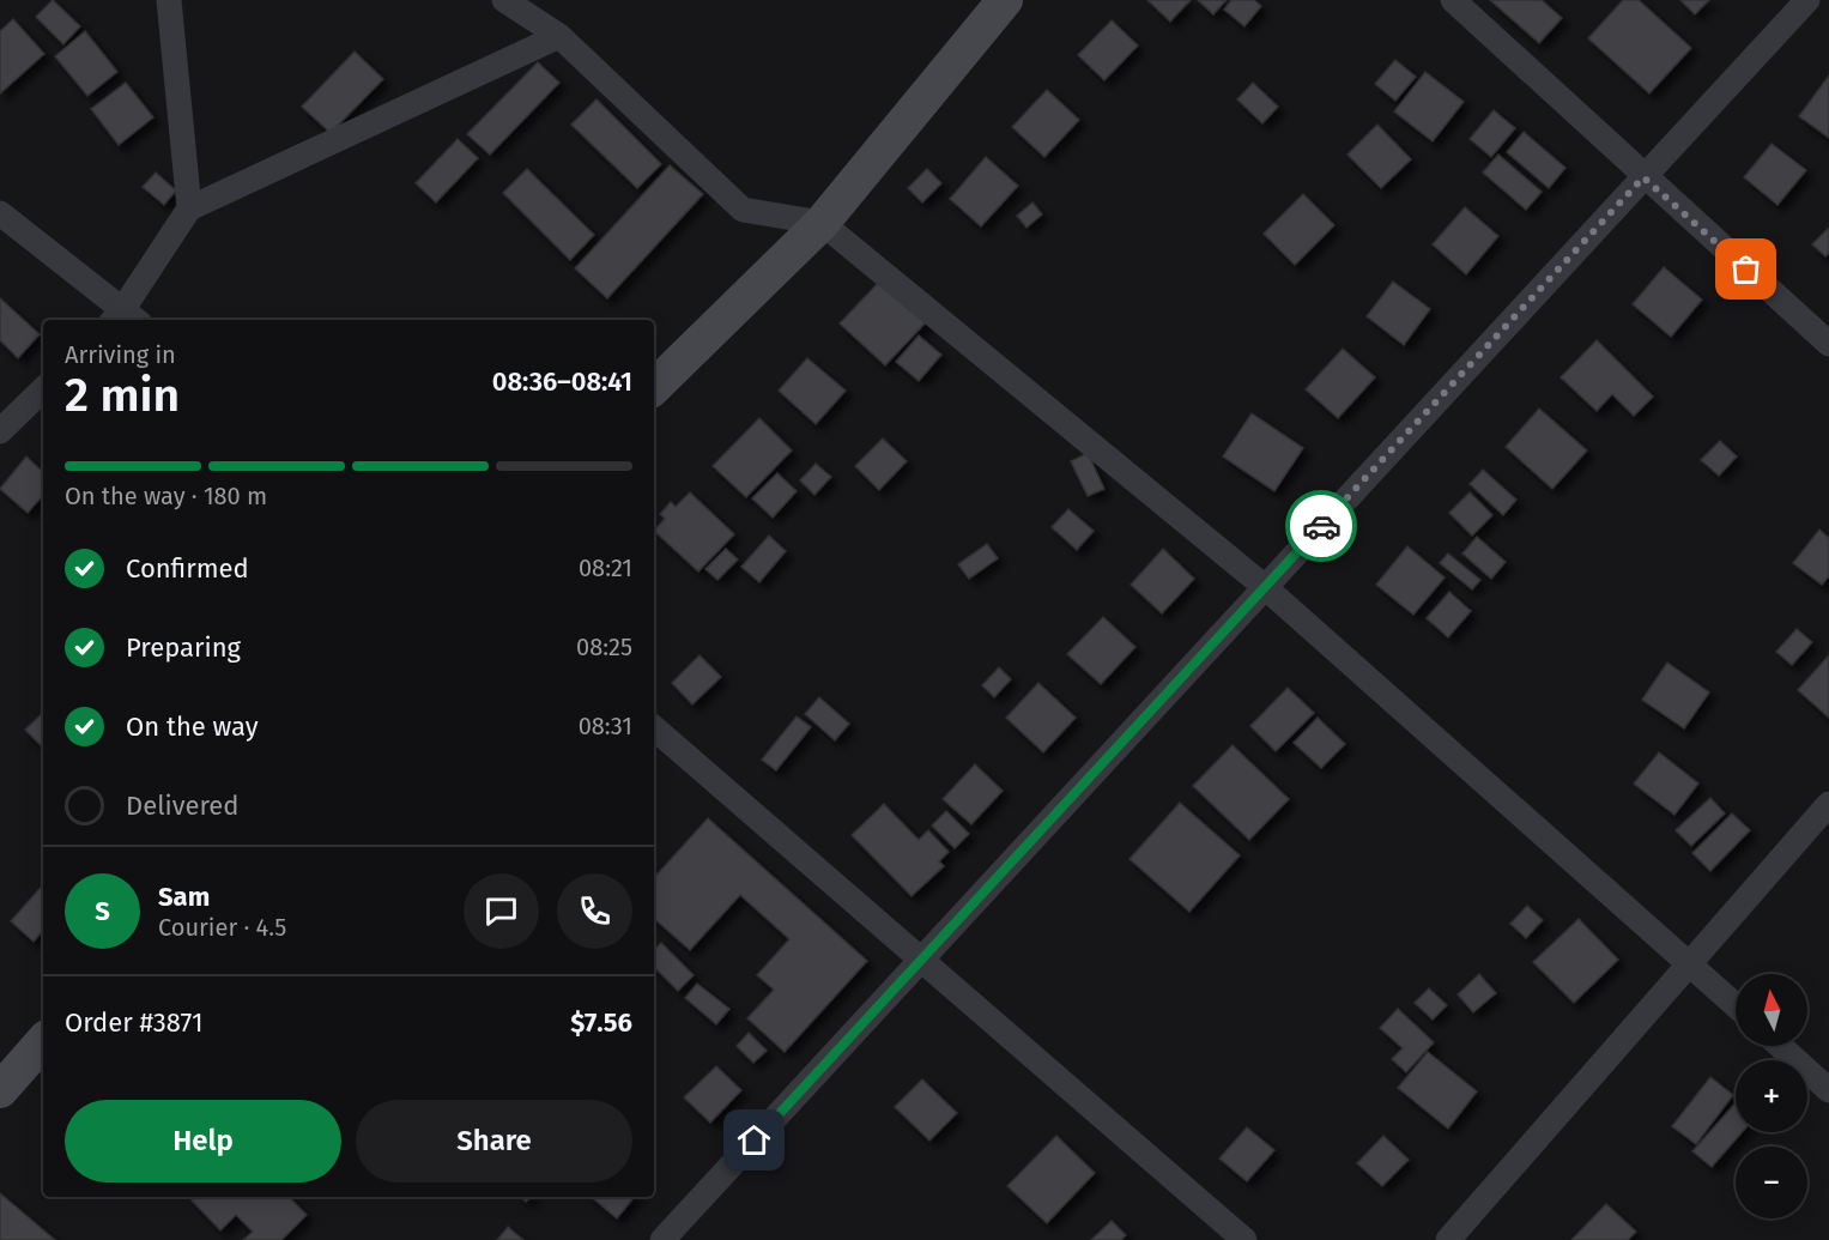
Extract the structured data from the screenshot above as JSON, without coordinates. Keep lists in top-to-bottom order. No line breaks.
{"north":"top","page":{"heading":["2 min","Arriving in","08:36–08:41"],"panel":["Sam","Courier · 4.5","Order #3871","$7.56"],"bar":"On the way · 180 m","list":[["Confirmed","08:21"],["Preparing","08:25"],["On the way","08:31"],"Delivered"],"round":"S","map_buttons":["+","−"],"buttons":["Help","Share"]}}
